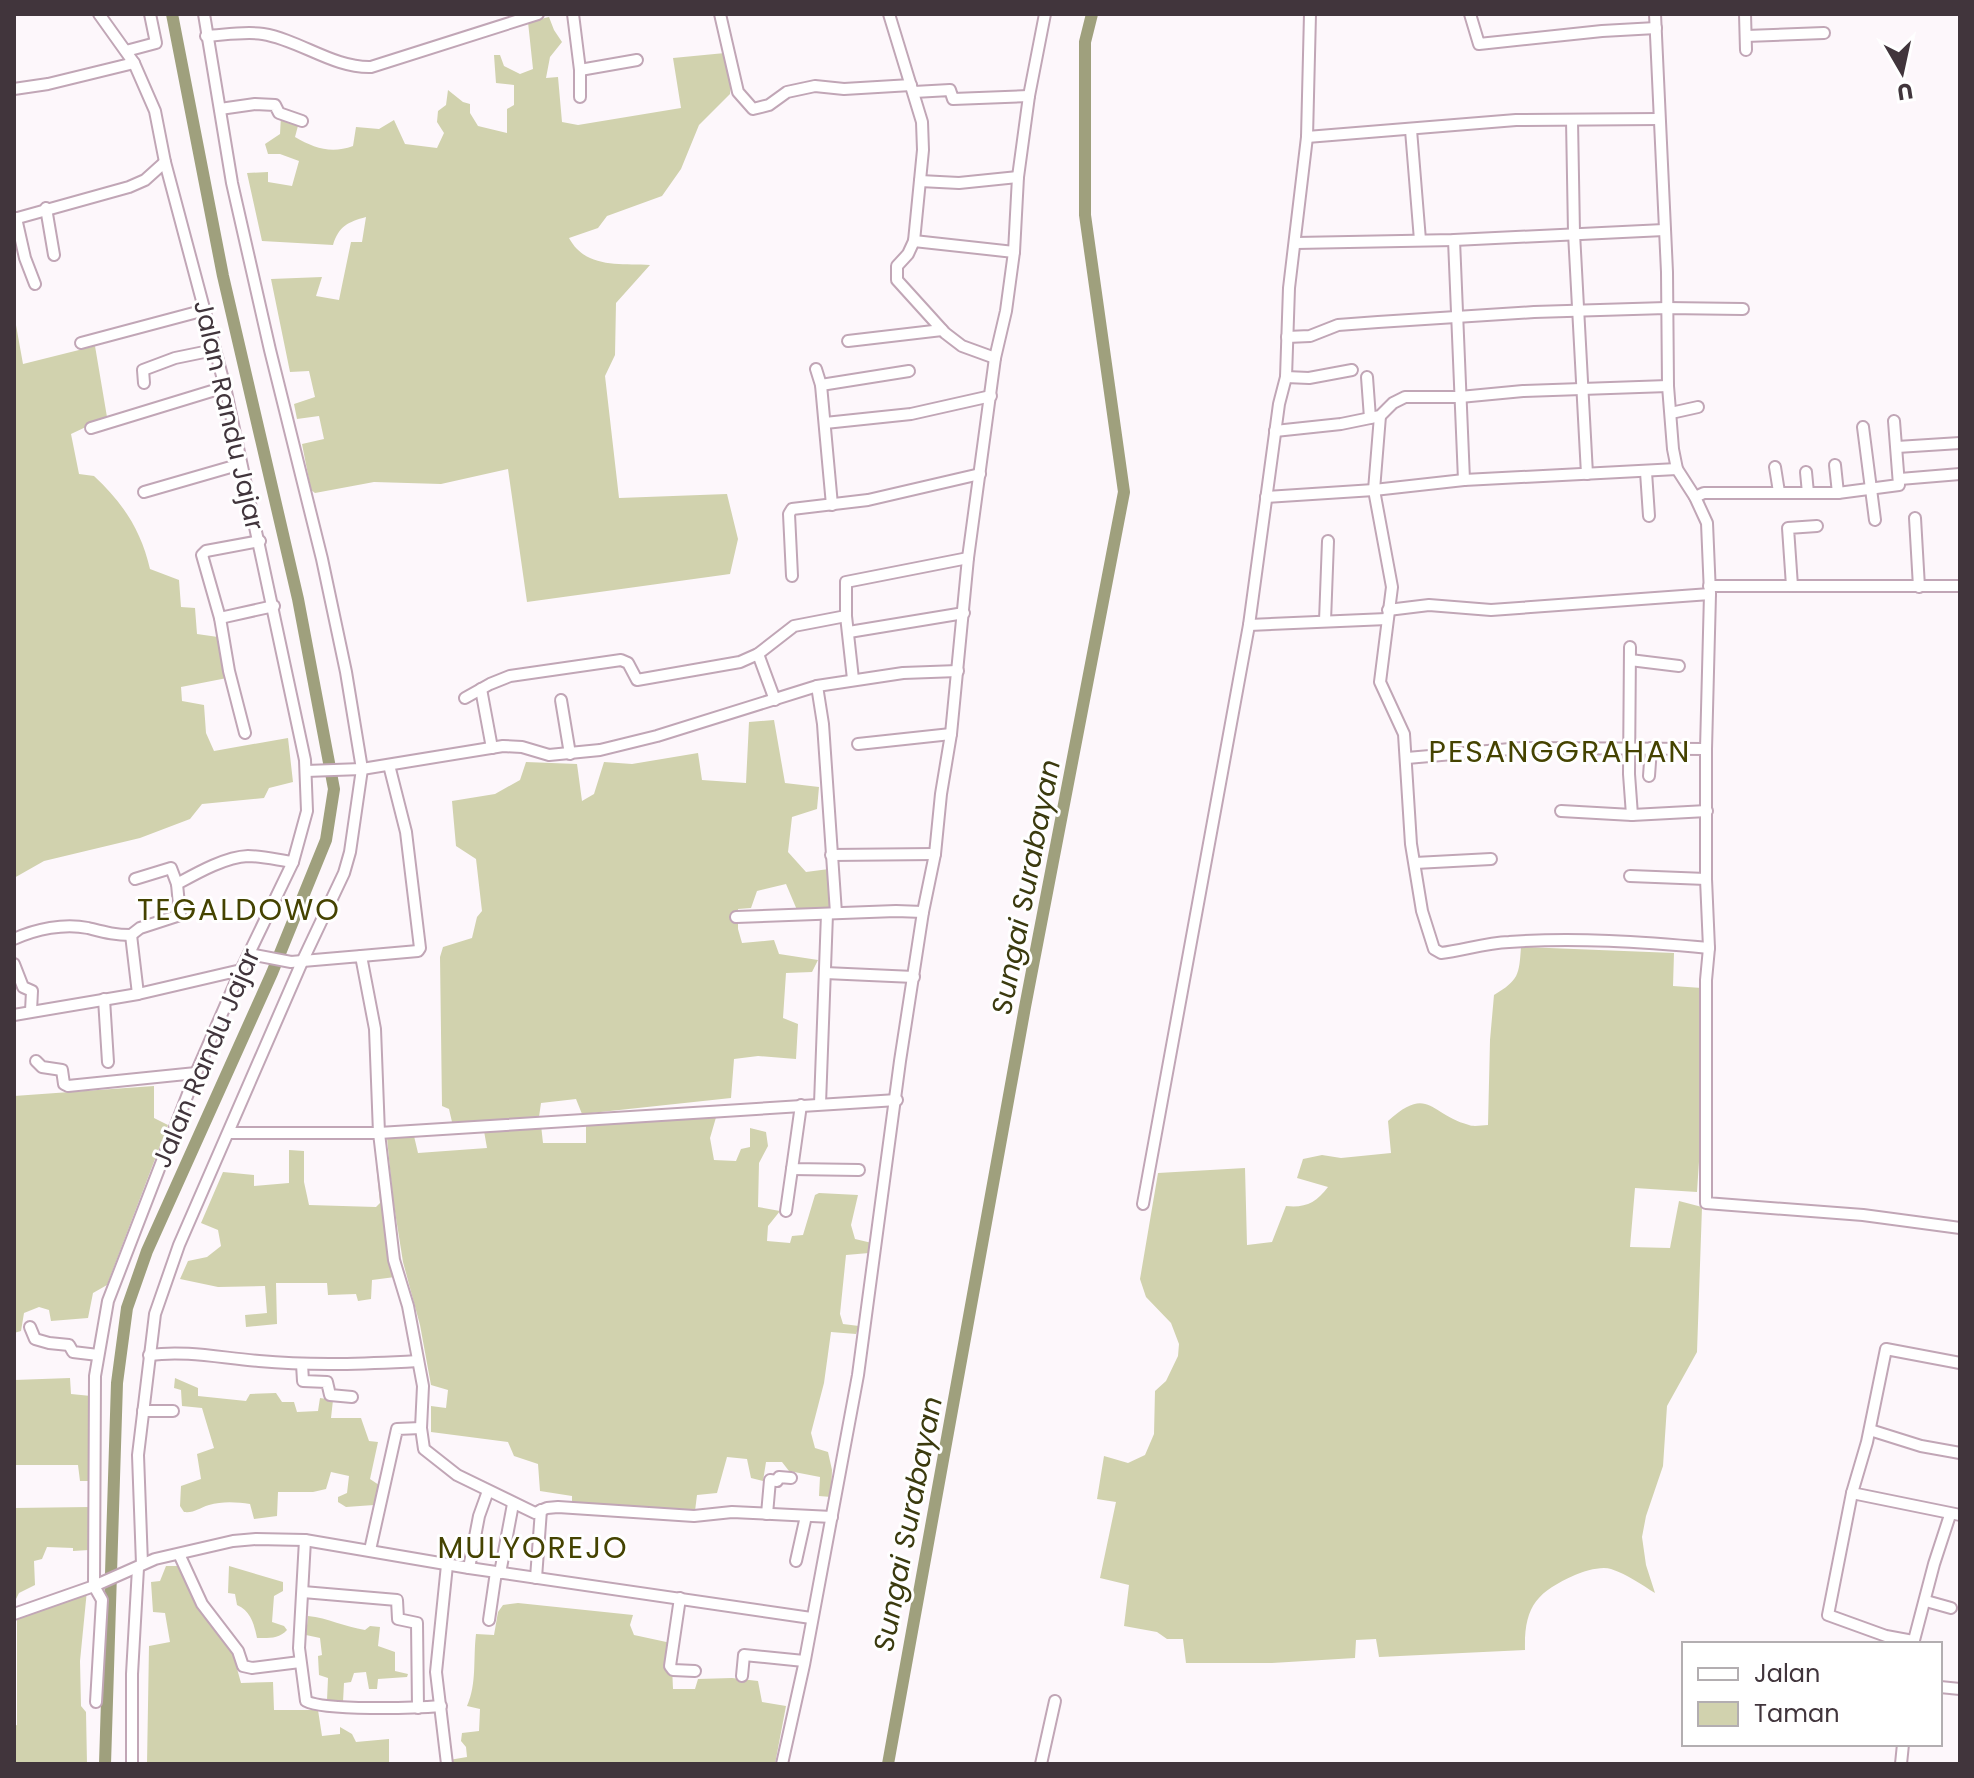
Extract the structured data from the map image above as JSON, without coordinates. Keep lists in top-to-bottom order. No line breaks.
{"streets":{"street":["Jalan Randu Jajar"]},"districts":["PESANGGRAHAN","TEGALDOWO","MULYOREJO"],"water":["Sungai Surabayan"],"legend":["Jalan","Taman"],"north":"bottom"}
